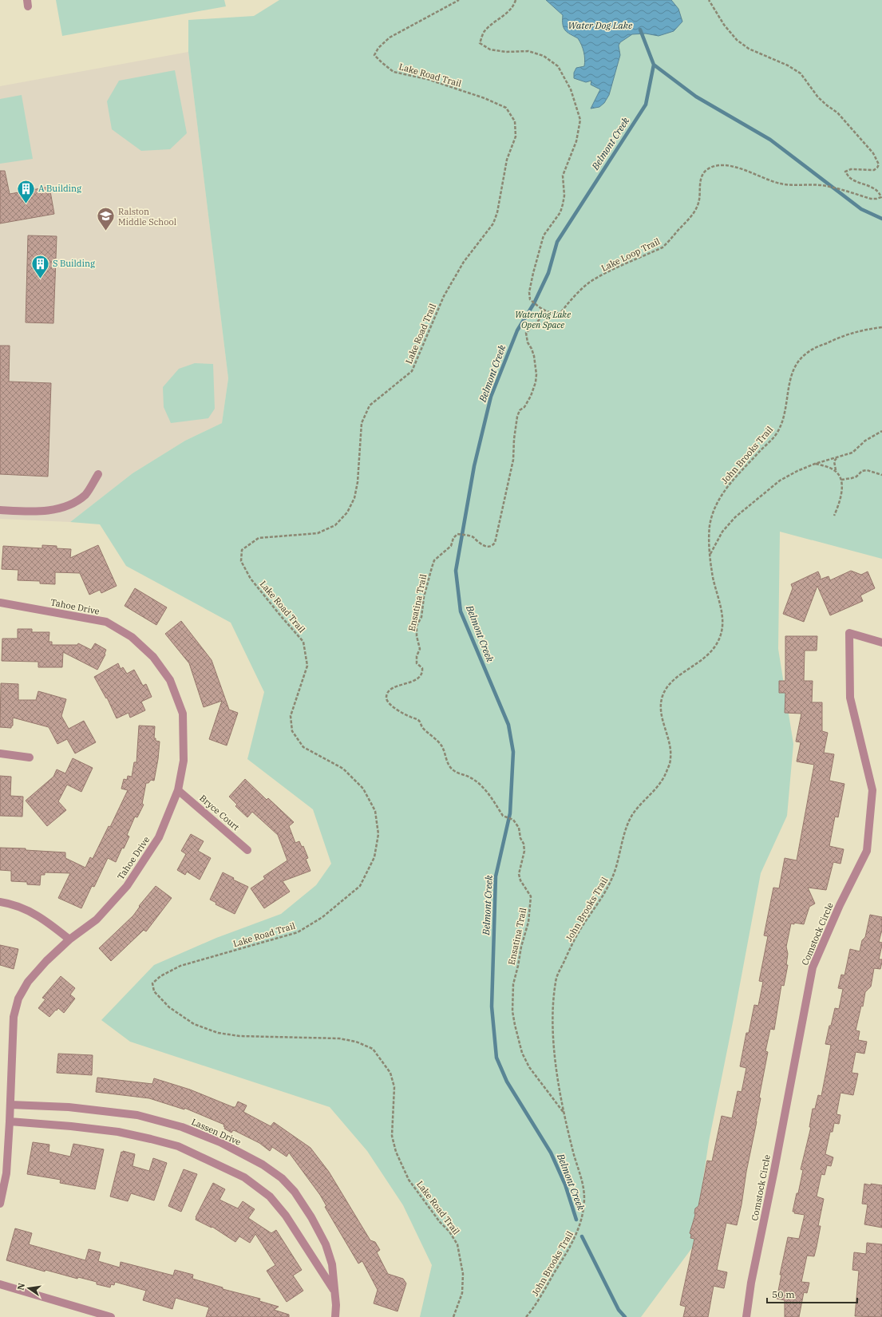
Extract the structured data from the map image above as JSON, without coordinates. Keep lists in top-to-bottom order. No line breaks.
{"streets":{"street":["Tahoe Drive","Bryce Court","Comstock Circle","Lassen Drive"],"path":["Lake Road Trail","Lake Loop Trail","John Brooks Trail","Ensatina Trail"]},"crossings":[["Lake Loop Trail","Ensatina Trail"],["John Brooks Trail","Ensatina Trail"],["Tahoe Drive","Bryce Court"],["Tahoe Drive","Lassen Drive"]],"water":["Water Dog Lake","Belmont Creek"],"parks":["Waterdog Lake Open Space"],"places":{"building":["A Building","S Building"],"school or university":["Ralston Middle School"]},"scale_bar":"50 m","north":"left"}
